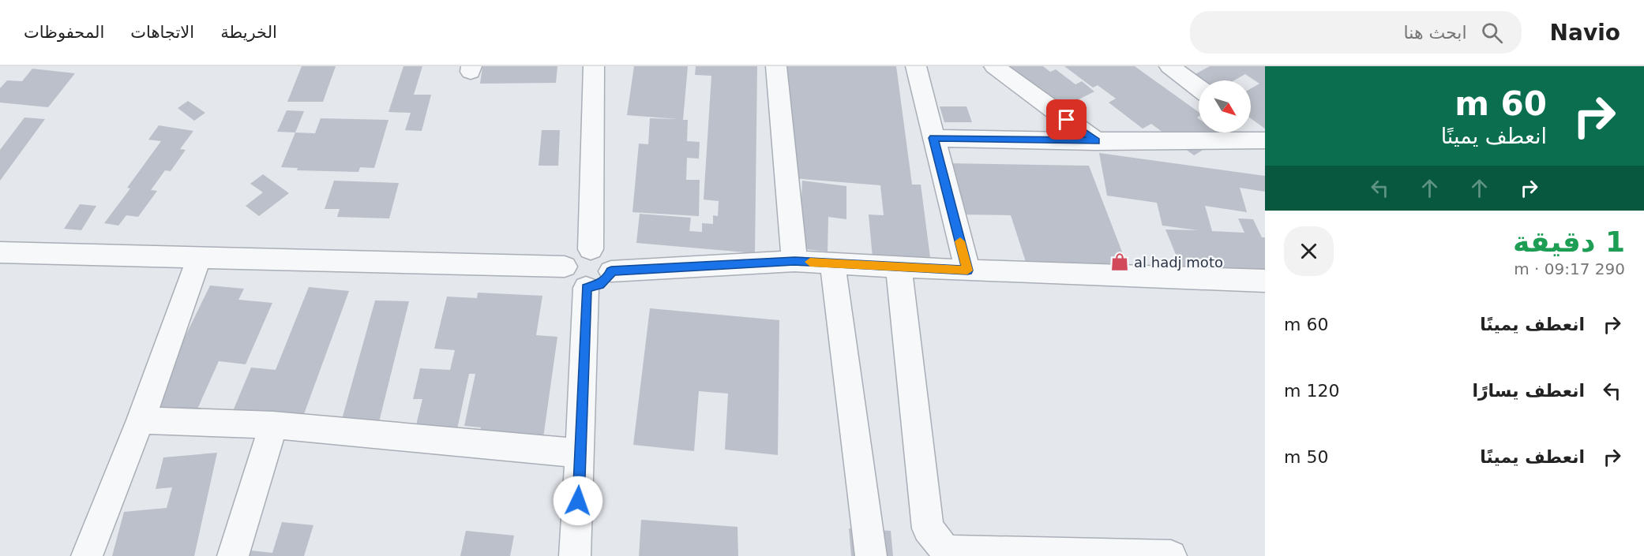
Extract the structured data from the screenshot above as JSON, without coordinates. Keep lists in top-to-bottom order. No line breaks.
{"places":{"shop":["al hadj moto"]},"north":"bottom right","page":{"header":"Navio","search":"ابحث هنا","nav":["الخريطة","الاتجاهات","المحفوظات"],"turn":["60 m","انعطف يمينًا"],"heading":["1 دقيقة","290 m · 09:17"],"list":[{"name":"انعطف يمينًا","value":"60 m"},{"name":"انعطف يسارًا","value":"120 m"},{"name":"انعطف يمينًا","value":"50 m"}]}}
